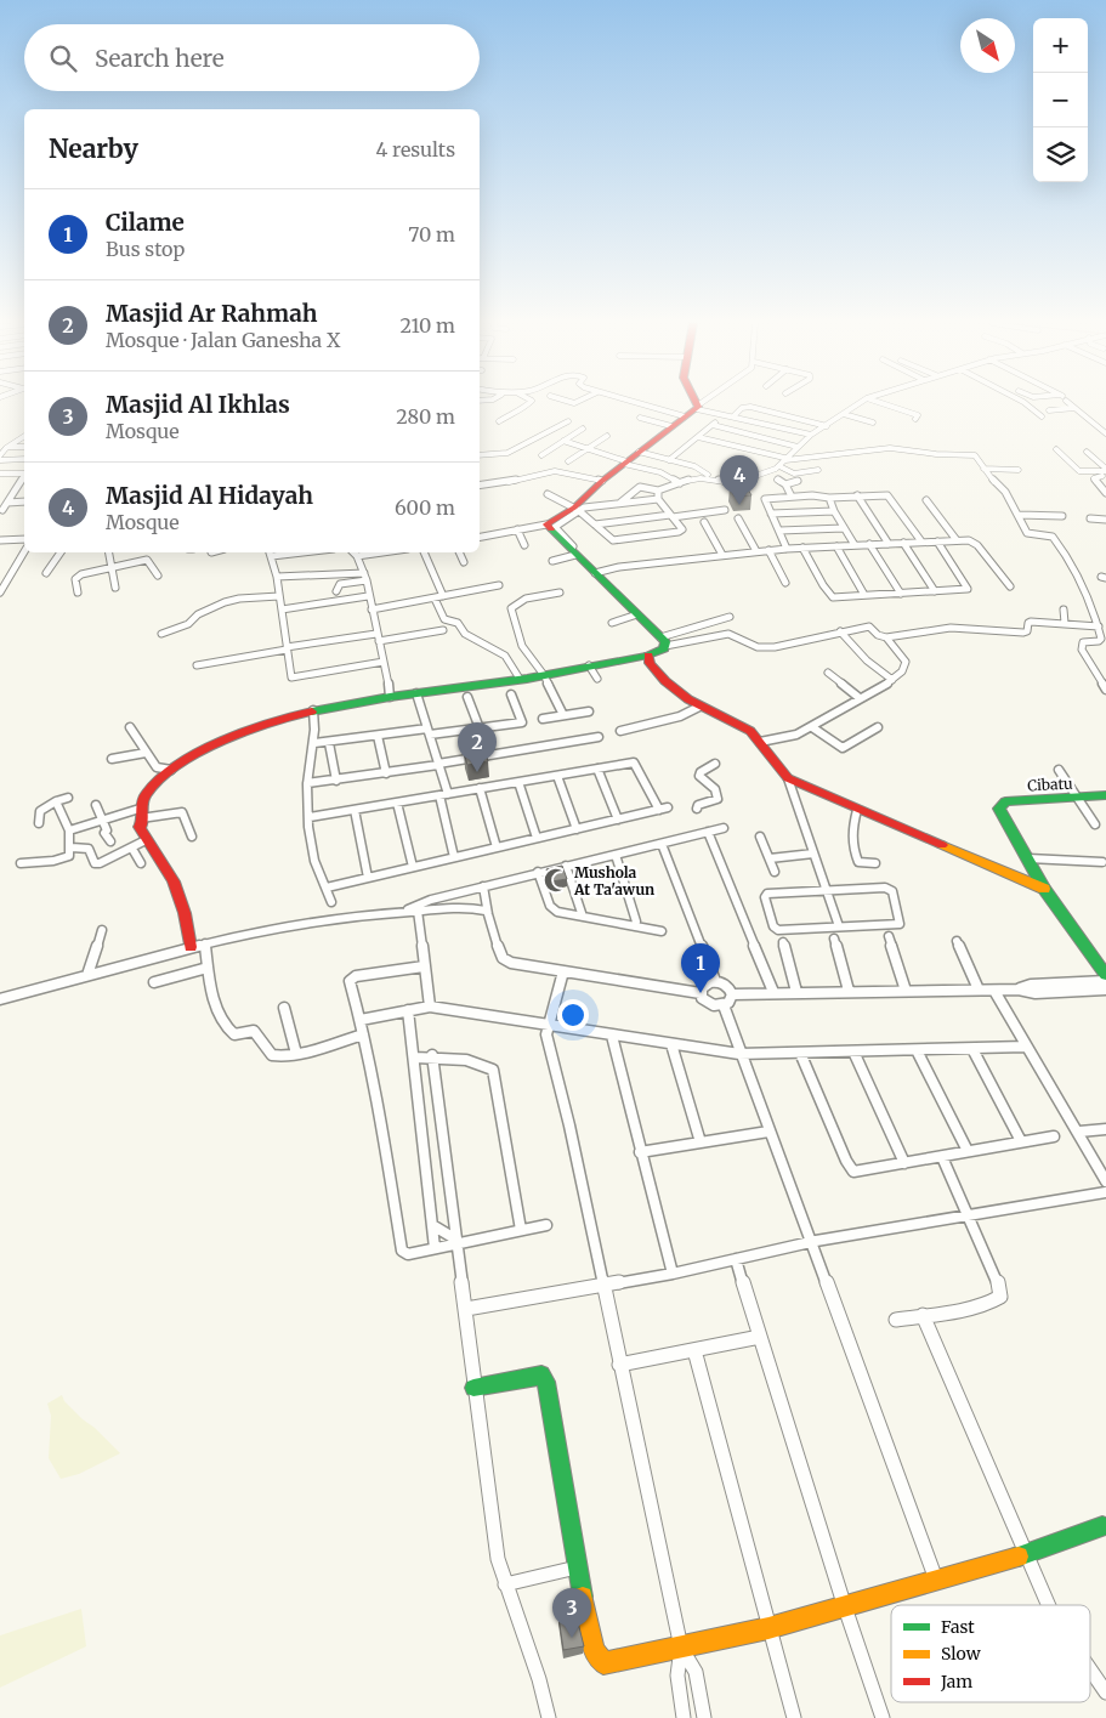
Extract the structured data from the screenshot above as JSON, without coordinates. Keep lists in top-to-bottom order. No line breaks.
{"streets":{"street":["Cibatu"]},"places":{"mosque":["Mushola At Ta'awun"]},"legend":["Fast","Slow","Jam"],"north":"bottom right","page":{"map_buttons":["+","−"],"search":"Search here","heading":["Nearby","4 results"],"list":[{"mark":"1","name":"Cilame","note":"Bus stop","value":"70 m"},{"mark":"2","name":"Masjid Ar Rahmah","note":"Mosque · Jalan Ganesha X","value":"210 m"},{"mark":"3","name":"Masjid Al Ikhlas","note":"Mosque","value":"280 m"},{"mark":"4","name":"Masjid Al Hidayah","note":"Mosque","value":"600 m"}],"pins":["4","2","1","3"]}}
